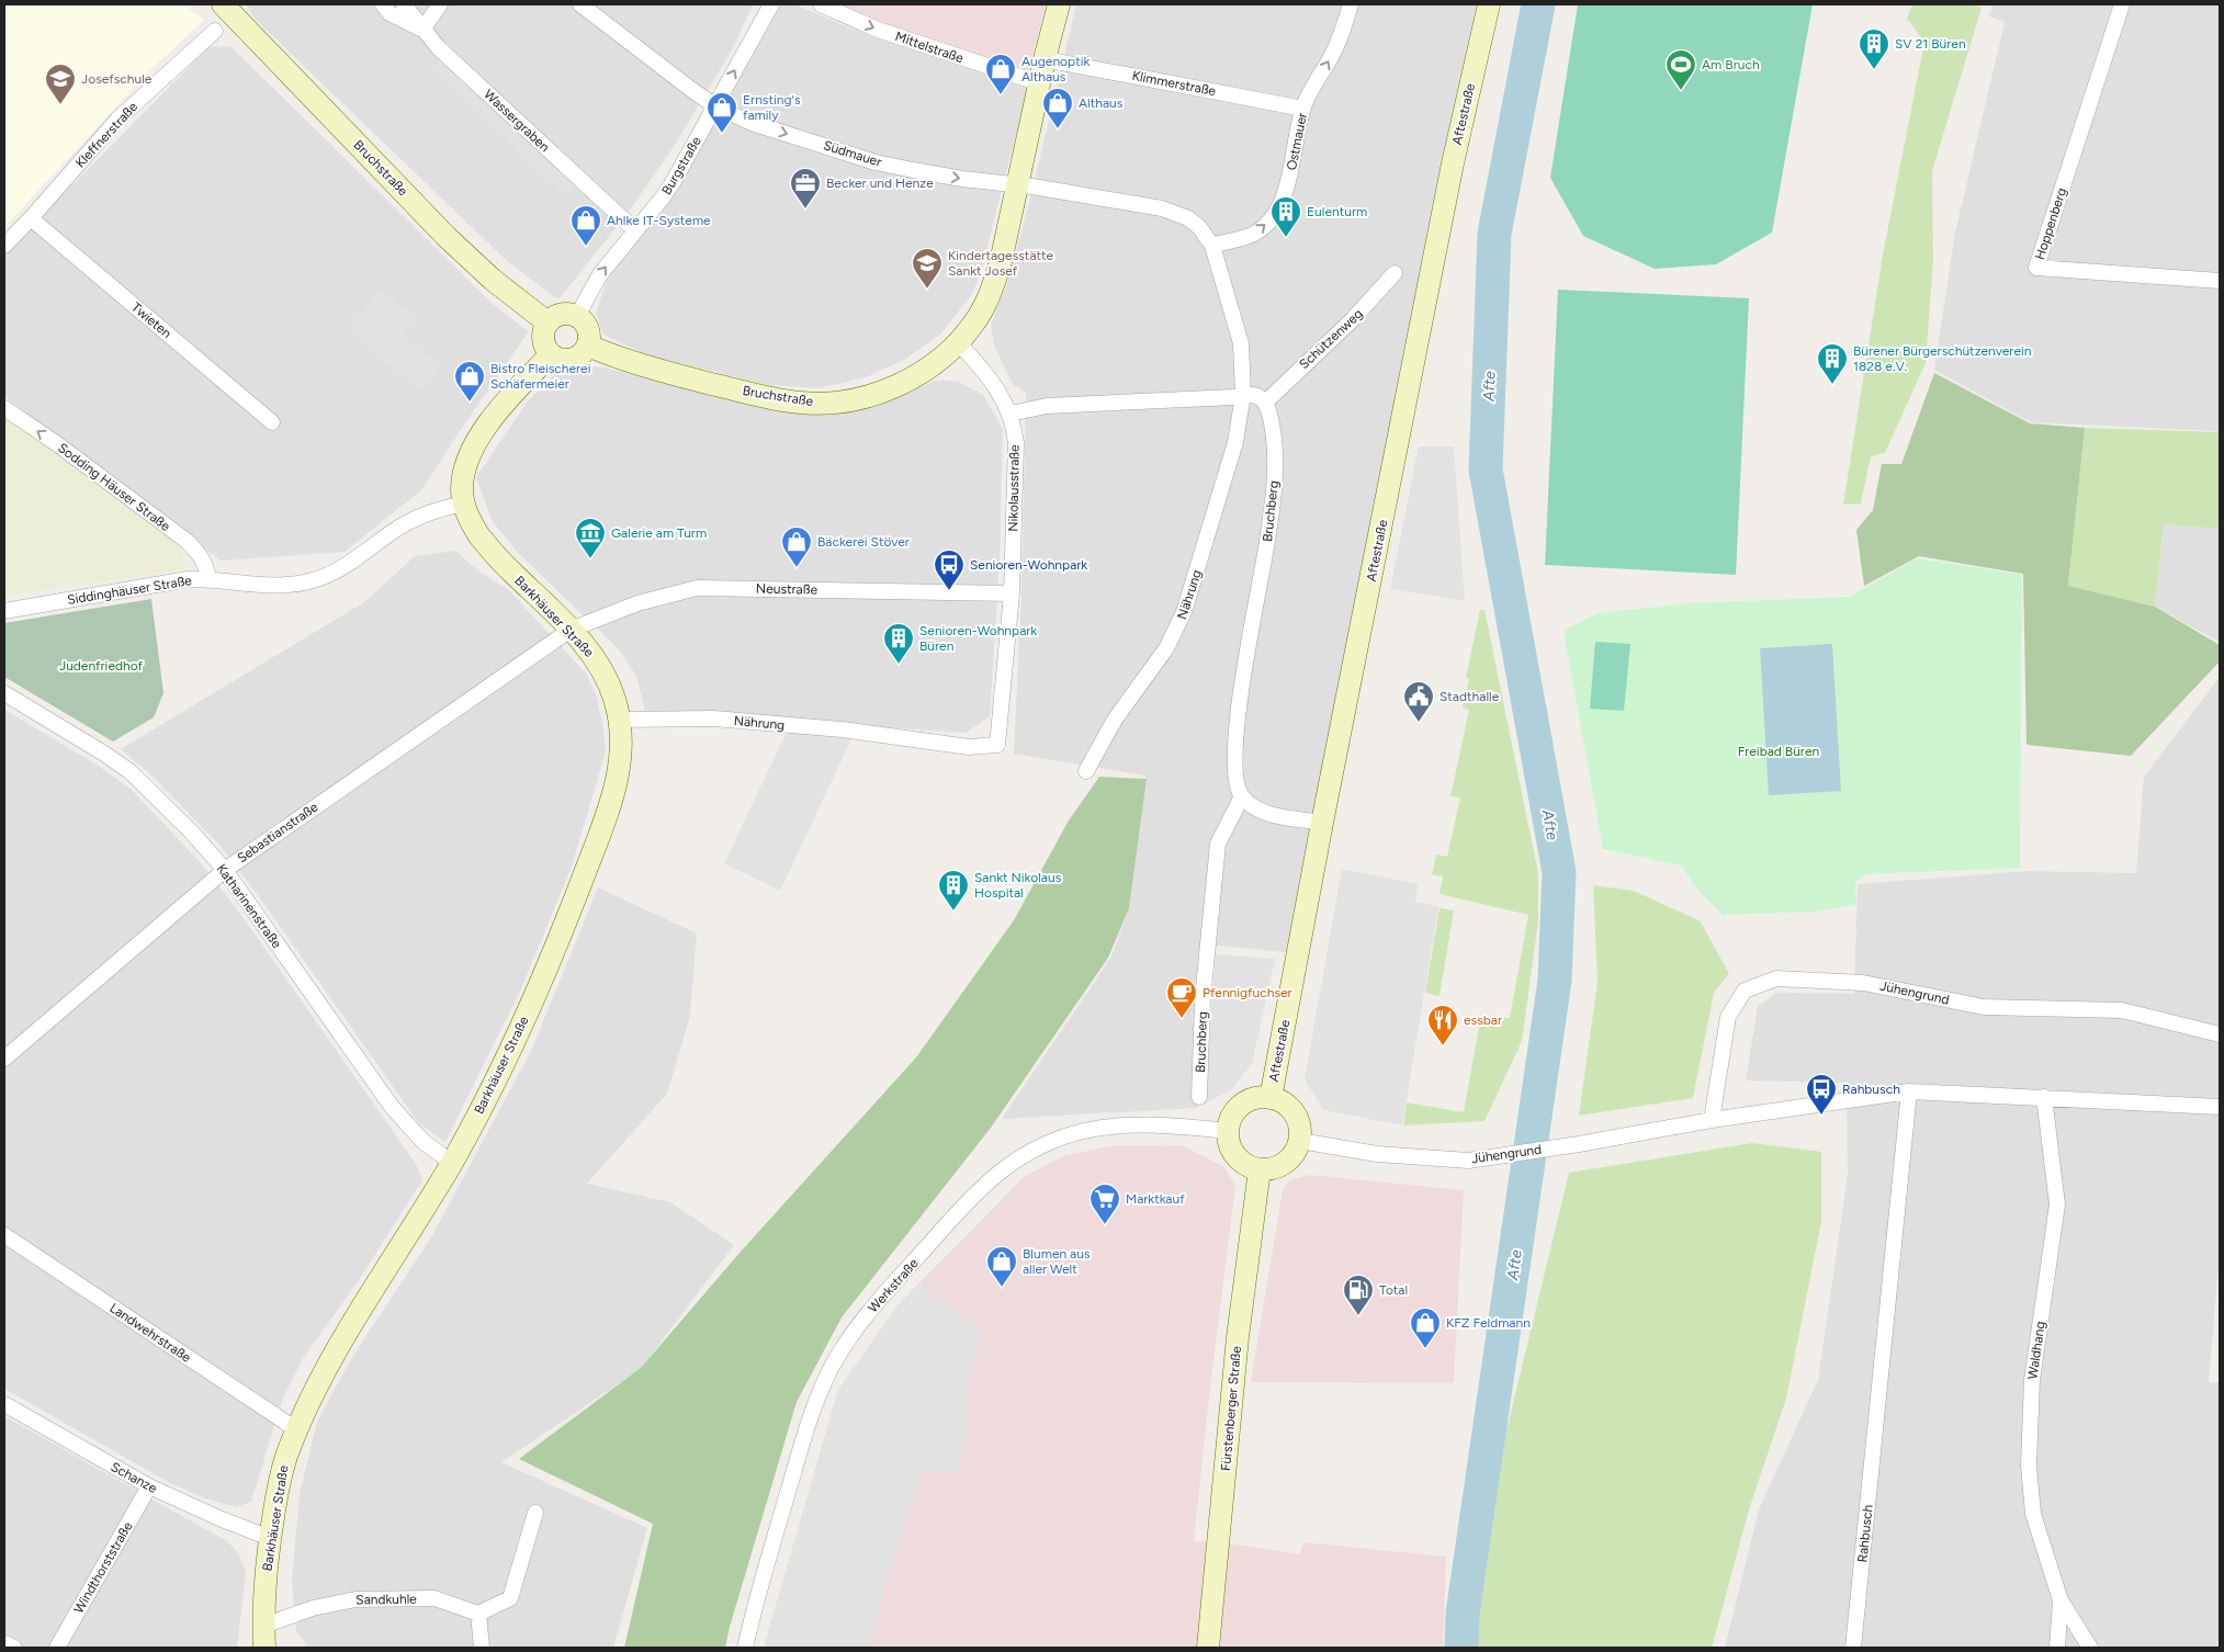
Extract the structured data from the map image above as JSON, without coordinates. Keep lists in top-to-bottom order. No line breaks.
{"streets":{"main road":["Aftestraße","Bruchstraße","Barkhäuser Straße","Fürstenberger Straße"],"street":["Mittelstraße","Klimmerstraße","Wassergraben","Kleffnerstraße","Ostmauer","Südmauer","Burgstraße","Hoppenberg","Twieten","Schützenweg","Sodding Häuser Straße","Nikolausstraße","Bruchberg","Neustraße","Siddinghäuser Straße","Nährung","Sebastianstraße","Katharinenstraße","Jühengrund","Werkstraße","Landwehrstraße","Waldhang","Schanze","Rahbusch","Windthorststraße","Sandkuhle"]},"crossings":[["Klimmerstraße","Ostmauer"],["Aftestraße","Jühengrund"],["Aftestraße","Werkstraße"],["Aftestraße","Fürstenberger Straße"],["Wassergraben","Burgstraße"],["Kleffnerstraße","Twieten"],["Ostmauer","Südmauer"],["Südmauer","Burgstraße"],["Burgstraße","Bruchstraße"],["Bruchstraße","Nikolausstraße"],["Schützenweg","Bruchberg"],["Sodding Häuser Straße","Siddinghäuser Straße"],["Nikolausstraße","Neustraße"],["Nikolausstraße","Nährung"],["Neustraße","Barkhäuser Straße"],["Neustraße","Sebastianstraße"],["Siddinghäuser Straße","Barkhäuser Straße"],["Nährung","Barkhäuser Straße"],["Barkhäuser Straße","Sebastianstraße"],["Barkhäuser Straße","Katharinenstraße"],["Barkhäuser Straße","Landwehrstraße"],["Barkhäuser Straße","Schanze"],["Barkhäuser Straße","Sandkuhle"],["Sebastianstraße","Katharinenstraße"],["Jühengrund","Werkstraße"],["Jühengrund","Waldhang"],["Jühengrund","Fürstenberger Straße"],["Jühengrund","Rahbusch"],["Werkstraße","Fürstenberger Straße"],["Schanze","Windthorststraße"]],"one_way":["Mittelstraße","Ostmauer","Südmauer","Burgstraße","Sodding Häuser Straße"],"water":["Afte"],"parks":["Judenfriedhof","Freibad Büren"],"places":{"building":["SV 21 Büren","Eulenturm","Bürener Bürgerschützenverein 1828 e.V.","Senioren-Wohnpark Büren","Sankt Nikolaus Hospital"],"sports":["Am Bruch"],"shop":["Augenoptik Althaus","Althaus","Ernsting's family","Ahlke IT-Systeme","Bistro Fleischerei Schäfermeier","Bäckerei Stöver","Blumen aus aller Welt","KFZ Feldmann"],"school or university":["Josefschule","Kindertagesstätte Sankt Josef"],"office":["Becker und Henze"],"museum":["Galerie am Turm"],"bus stop":["Senioren-Wohnpark","Rahbusch"],"public building":["Stadthalle"],"cafe":["Pfennigfuchser"],"restaurant":["essbar"],"supermarket":["Marktkauf"],"fuel station":["Total"]}}
